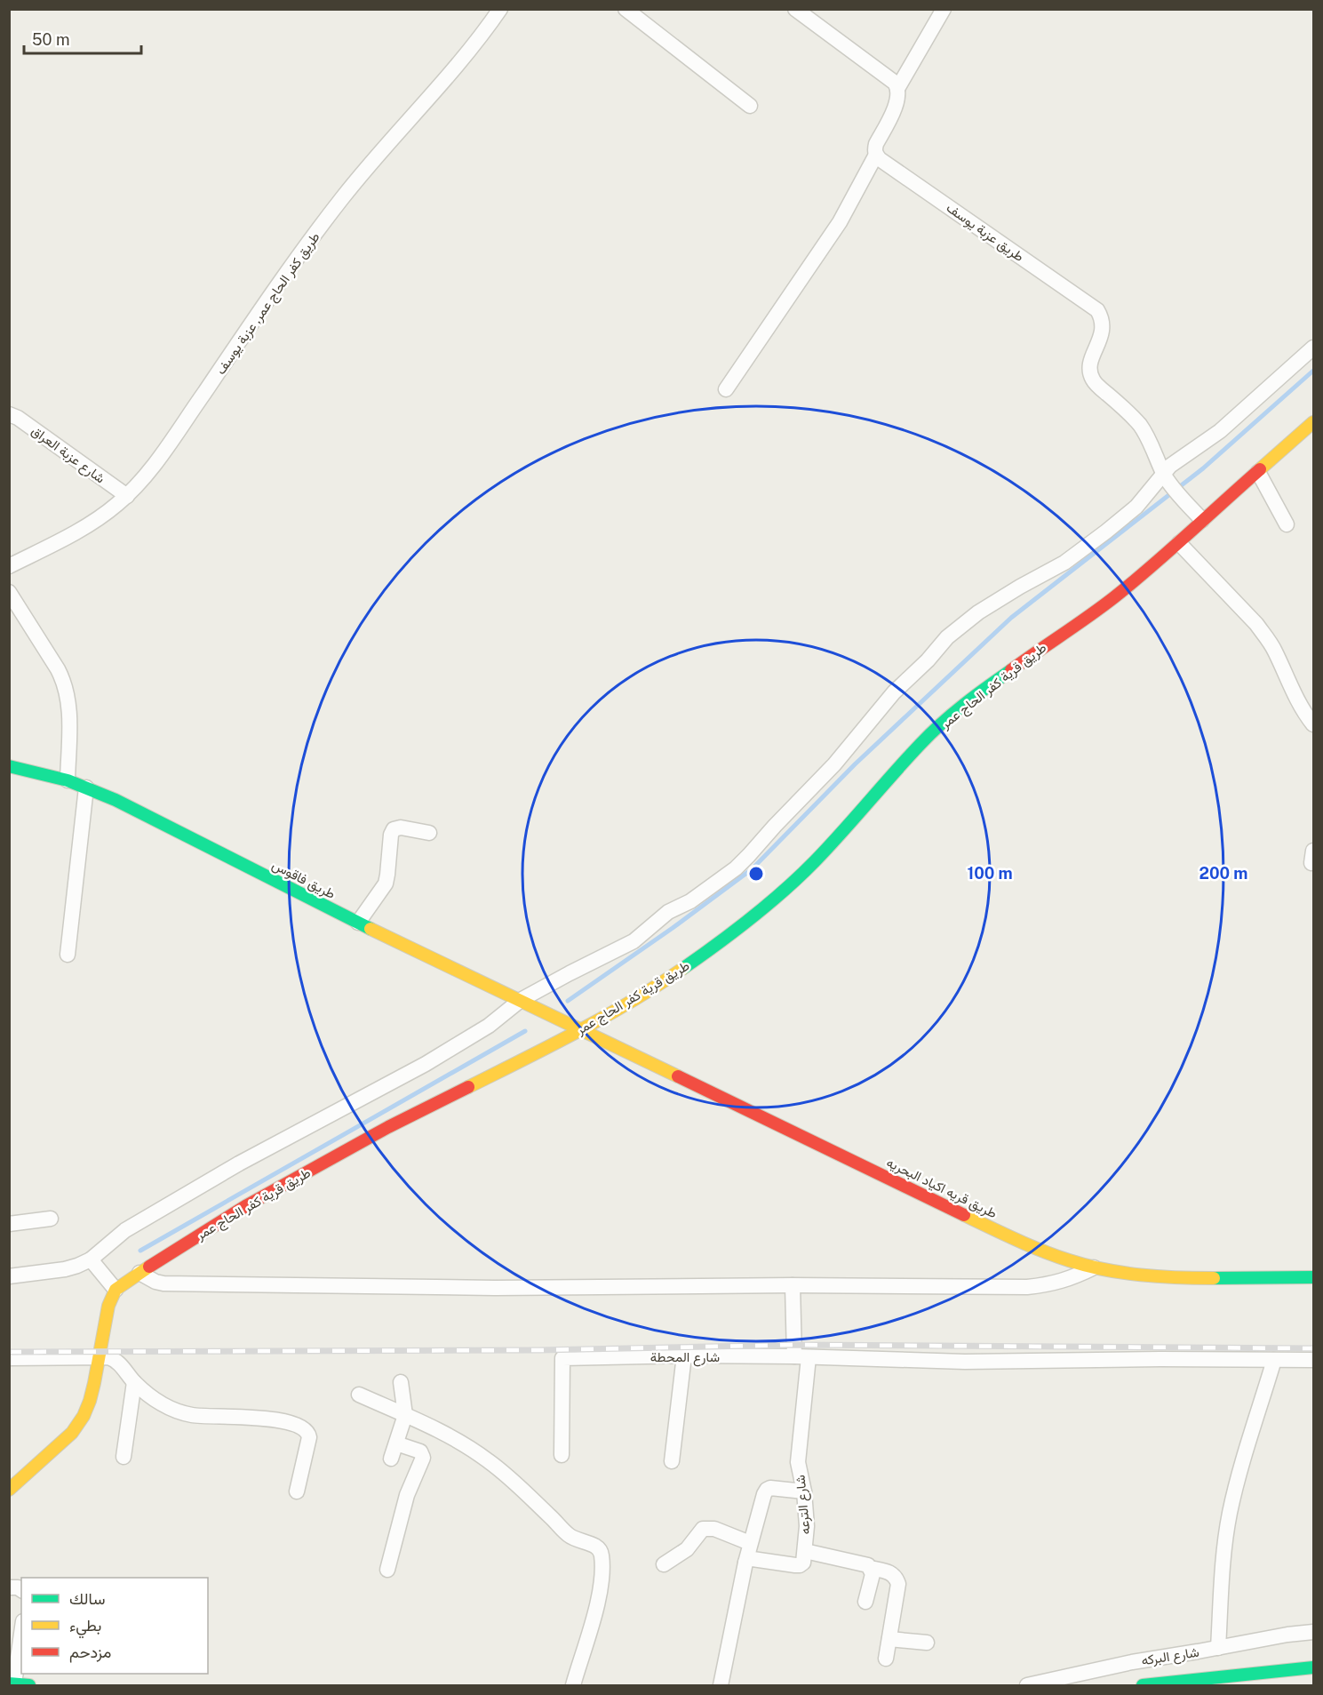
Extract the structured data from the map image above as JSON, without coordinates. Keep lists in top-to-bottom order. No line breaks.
{"streets":{"street":["طريق عزبة يوسف","طريق كفر الحاج عمر, عزبة يوسف","شارع عزبة العراق","طريق قرية كفر الحاج عمر","طريق فاقوس","طريق قريه اكياد البحريه","شارع المحطة","شارع الترعه","شارع البركه"]},"crossings":[["طريق عزبة يوسف","طريق قرية كفر الحاج عمر"],["طريق كفر الحاج عمر, عزبة يوسف","شارع عزبة العراق"],["طريق قرية كفر الحاج عمر","طريق فاقوس"],["طريق قرية كفر الحاج عمر","طريق قريه اكياد البحريه"],["طريق فاقوس","طريق قريه اكياد البحريه"],["شارع المحطة","شارع الترعه"]],"legend":["سالك","بطيء","مزدحم"],"scale_bar":"50 m","rings":["100 m","200 m"]}
